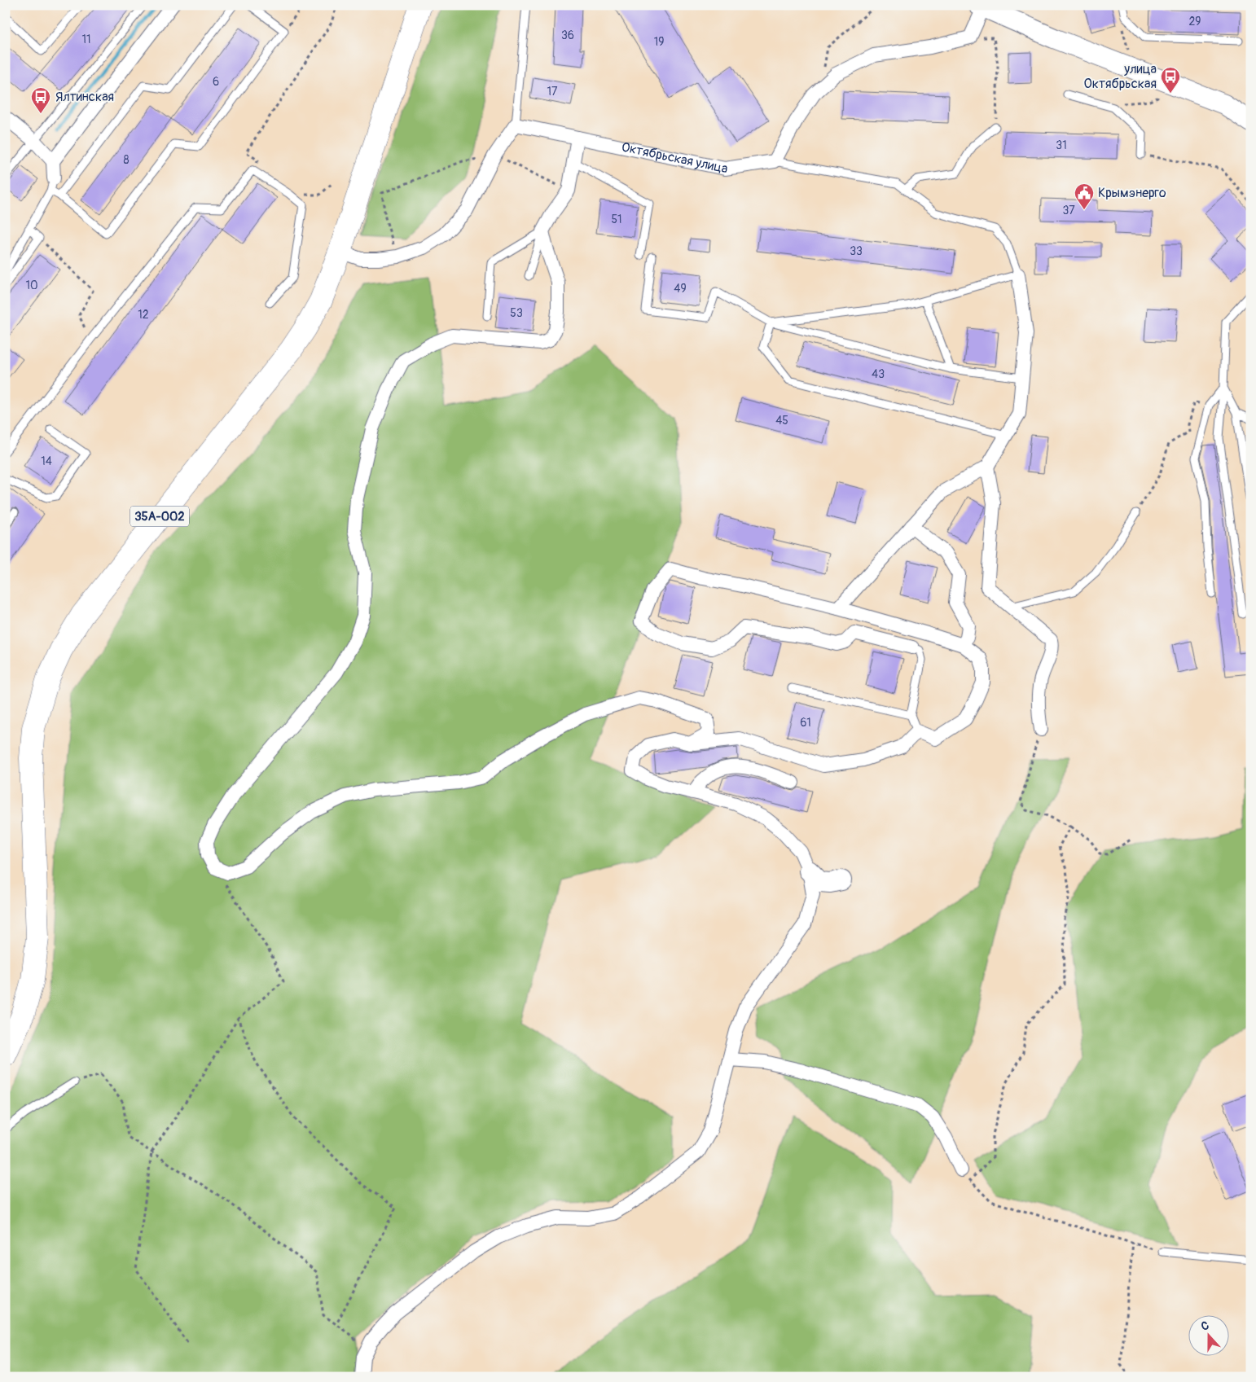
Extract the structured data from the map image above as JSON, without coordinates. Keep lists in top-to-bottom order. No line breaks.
{"streets":{"highway":["35А-002"],"street":["Октябрьская улица"]},"places":{"bus stop":["улица Октябрьская","Ялтинская"],"public building":["Крымэнерго"]},"house_numbers":["29","36","11","19","6","17","31","8","37","51","33","10","49","53","12","43","45","14","61"],"north":"top"}
